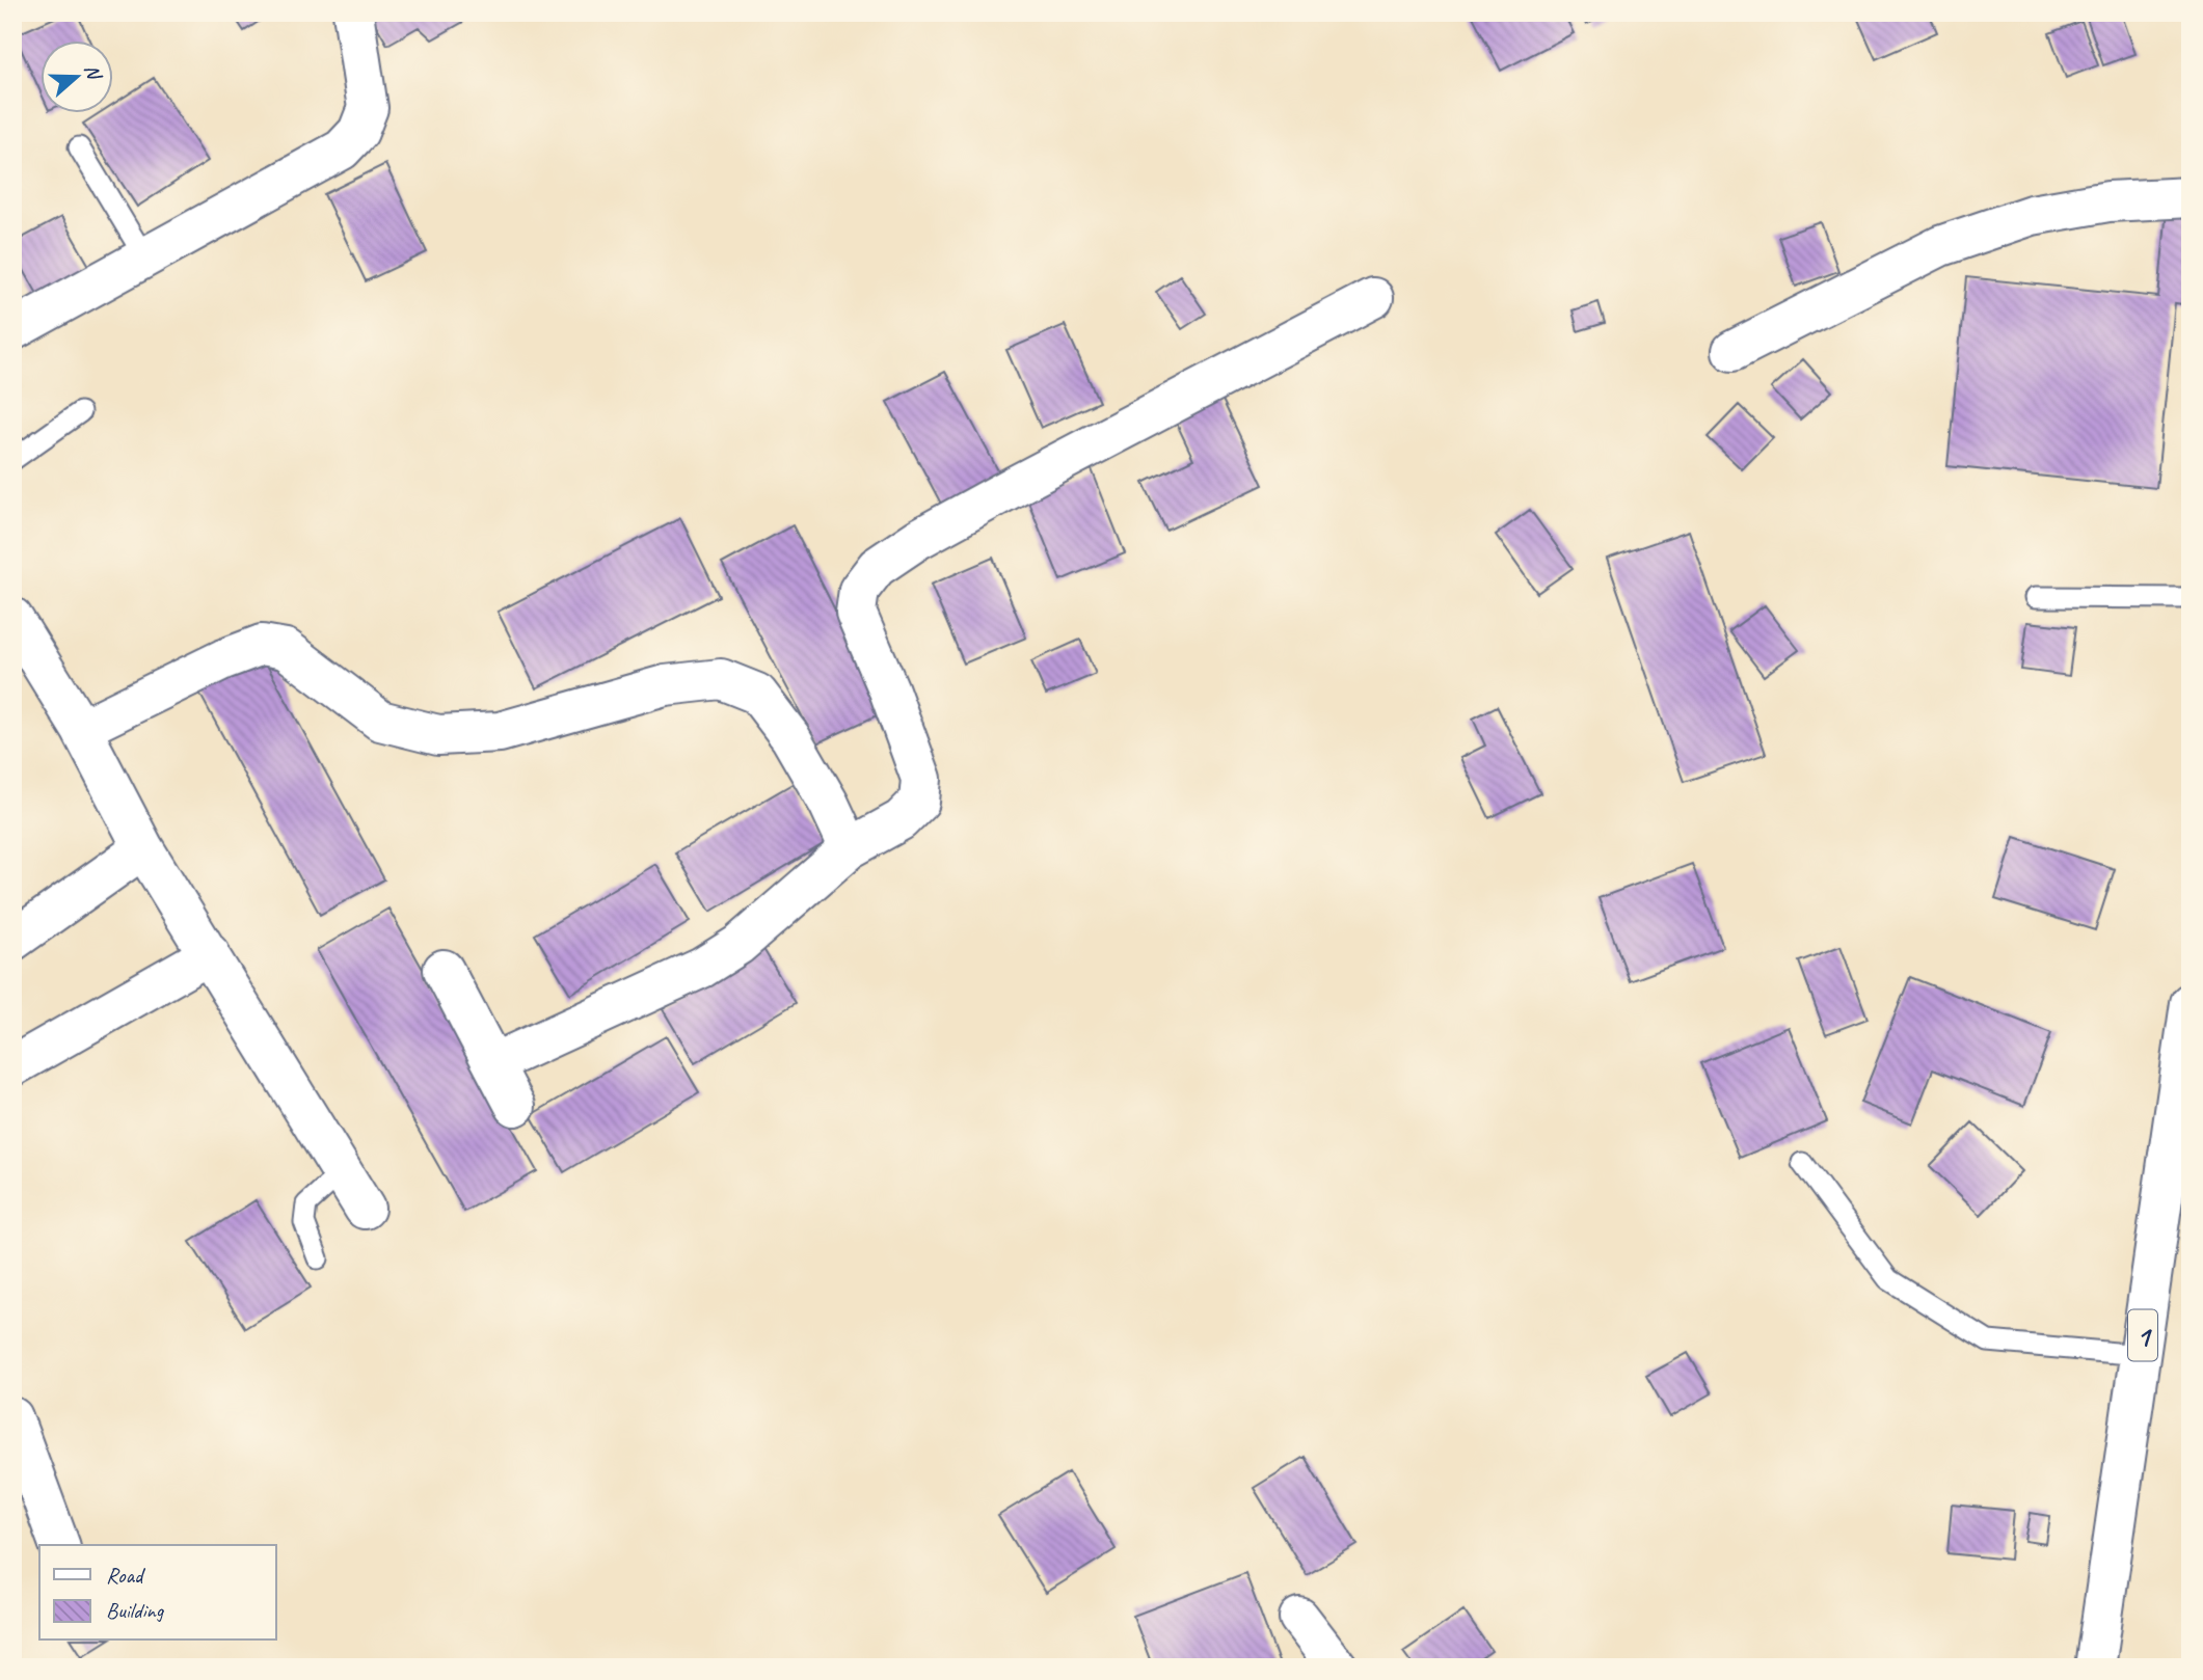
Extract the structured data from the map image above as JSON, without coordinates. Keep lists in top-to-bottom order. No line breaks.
{"streets":{"main road":["1"]},"legend":["Road","Building"],"north":"right"}
